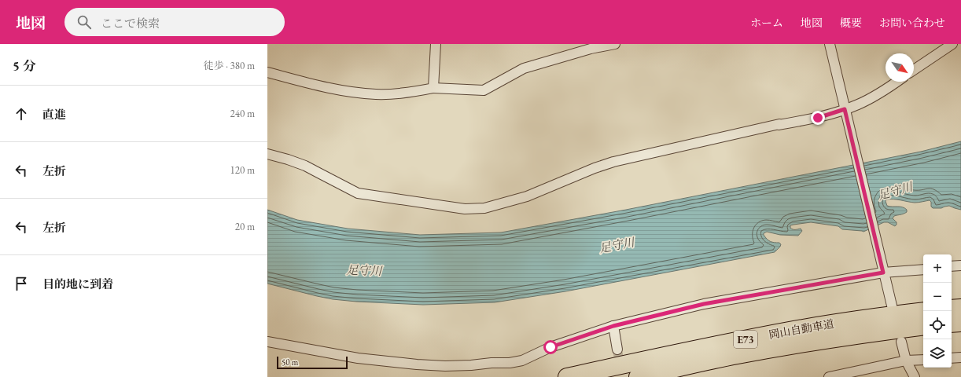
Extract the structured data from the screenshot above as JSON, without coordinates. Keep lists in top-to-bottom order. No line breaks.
{"streets":{"highway":["岡山自動車道","E73"]},"water":["足守川"],"scale_bar":"50 m","north":"bottom right","page":{"header":"地図","search":"ここで検索","nav":["ホーム","地図","概要","お問い合わせ"],"heading":["5 分","徒歩 · 380 m"],"list":[["直進","240 m"],["左折","120 m"],["左折","20 m"],"目的地に到着"],"map_buttons":["+","−"],"scale":"50 m"}}
